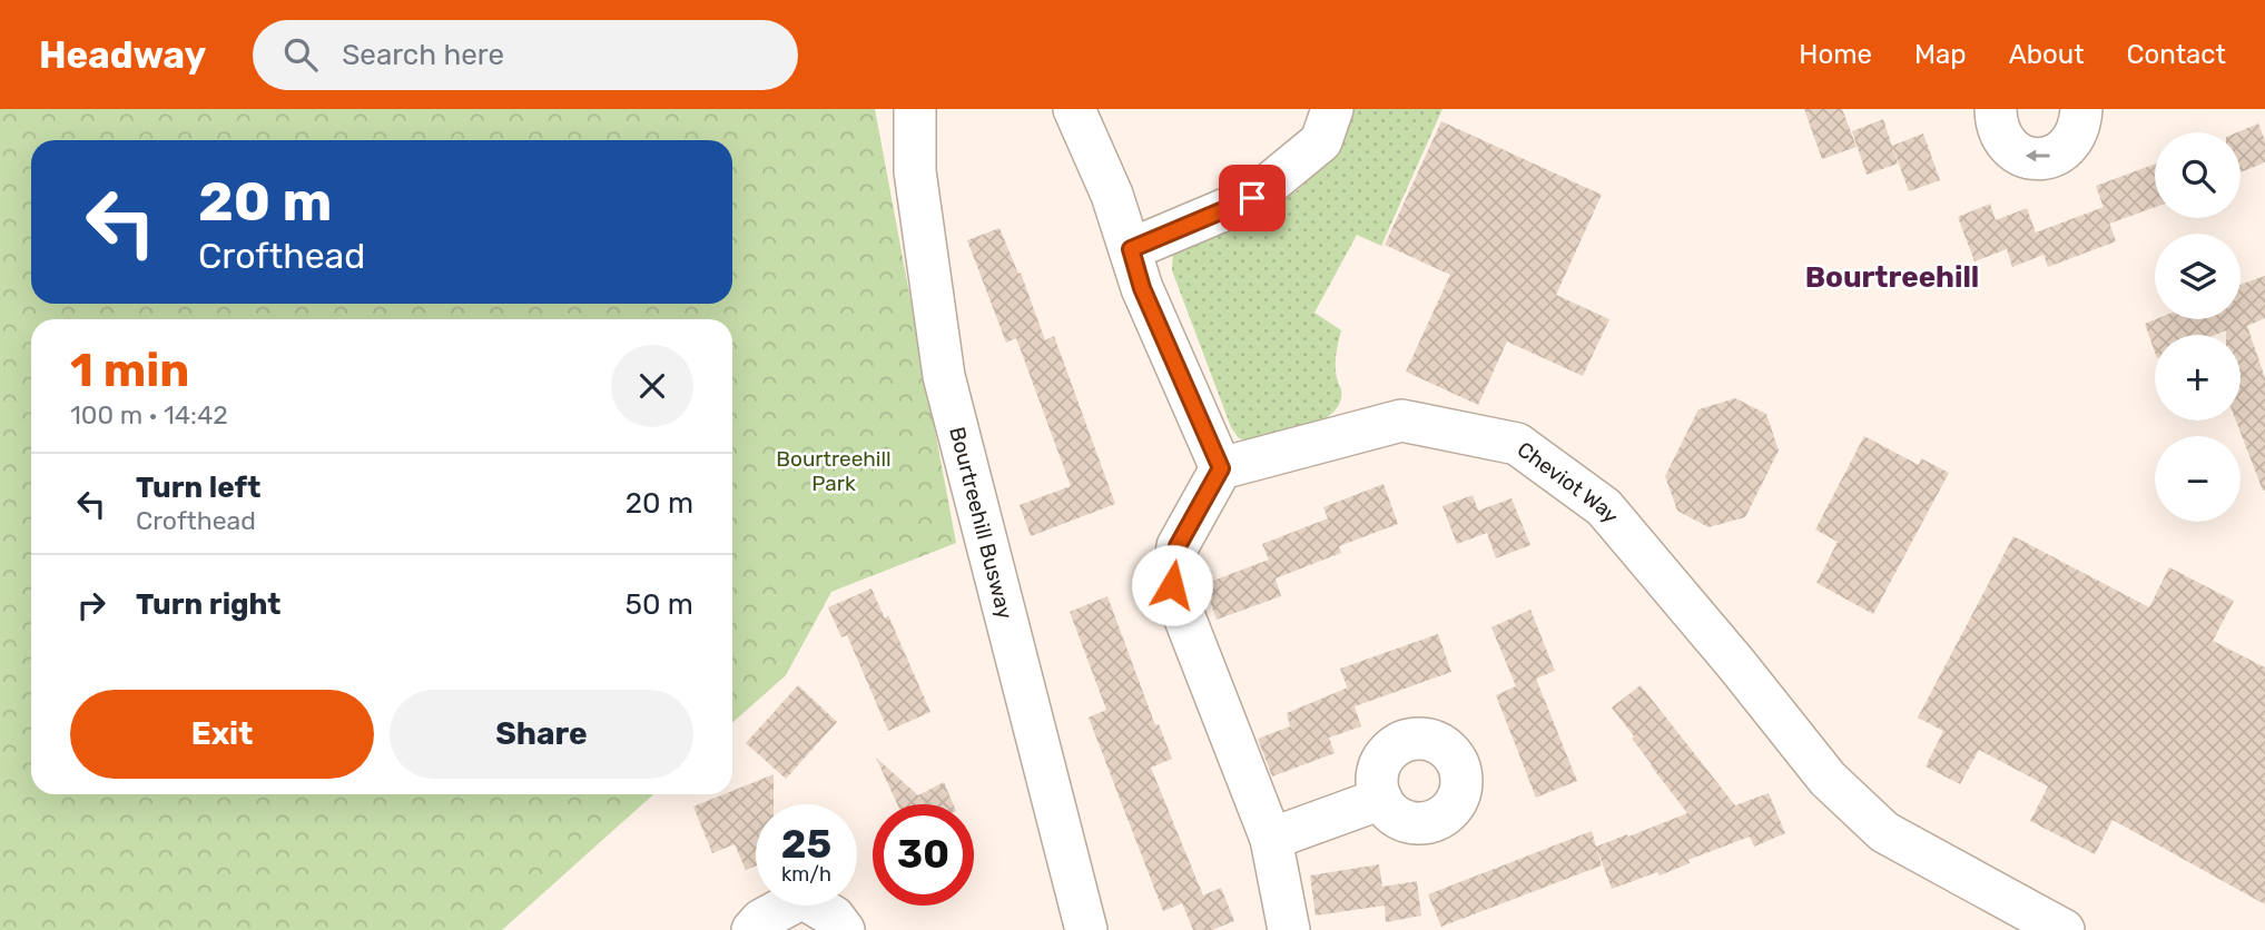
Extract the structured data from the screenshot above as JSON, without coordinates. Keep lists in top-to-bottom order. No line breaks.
{"streets":{"street":["Cheviot Way","Bourtreehill Busway"]},"districts":["Bourtreehill"],"parks":["Bourtreehill Park"],"page":{"header":"Headway","search":"Search here","nav":["Home","Map","About","Contact"],"map_buttons":["+","−"],"turn":["20 m","Crofthead"],"heading":["1 min","100 m · 14:42"],"list":[{"name":"Turn left","note":"Crofthead","value":"20 m"},{"name":"Turn right","value":"50 m"}],"buttons":["Exit","Share"],"speed":"25 km/h","limit":"30"}}
